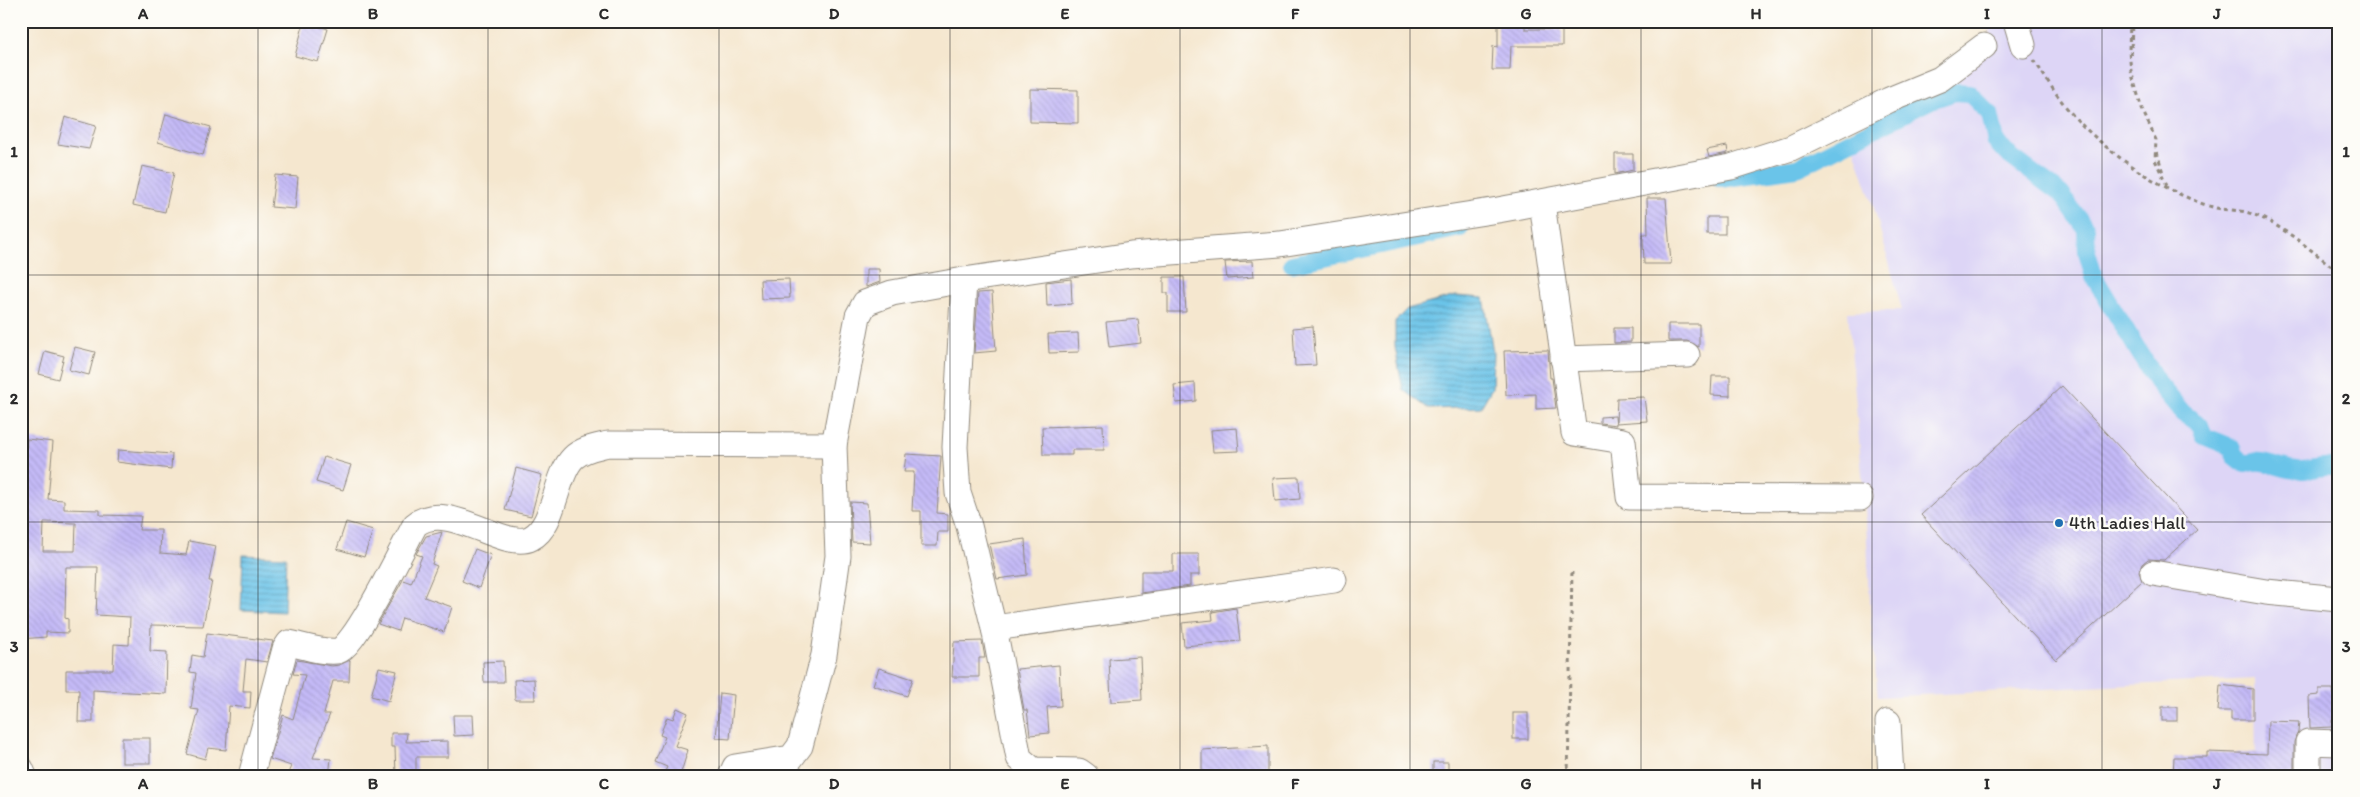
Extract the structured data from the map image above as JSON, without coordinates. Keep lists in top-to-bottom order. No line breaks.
{"places":["4th Ladies Hall"],"grid":{"columns":["A","B","C","D","E","F","G","H","I","J"],"rows":["1","2","3"]}}
